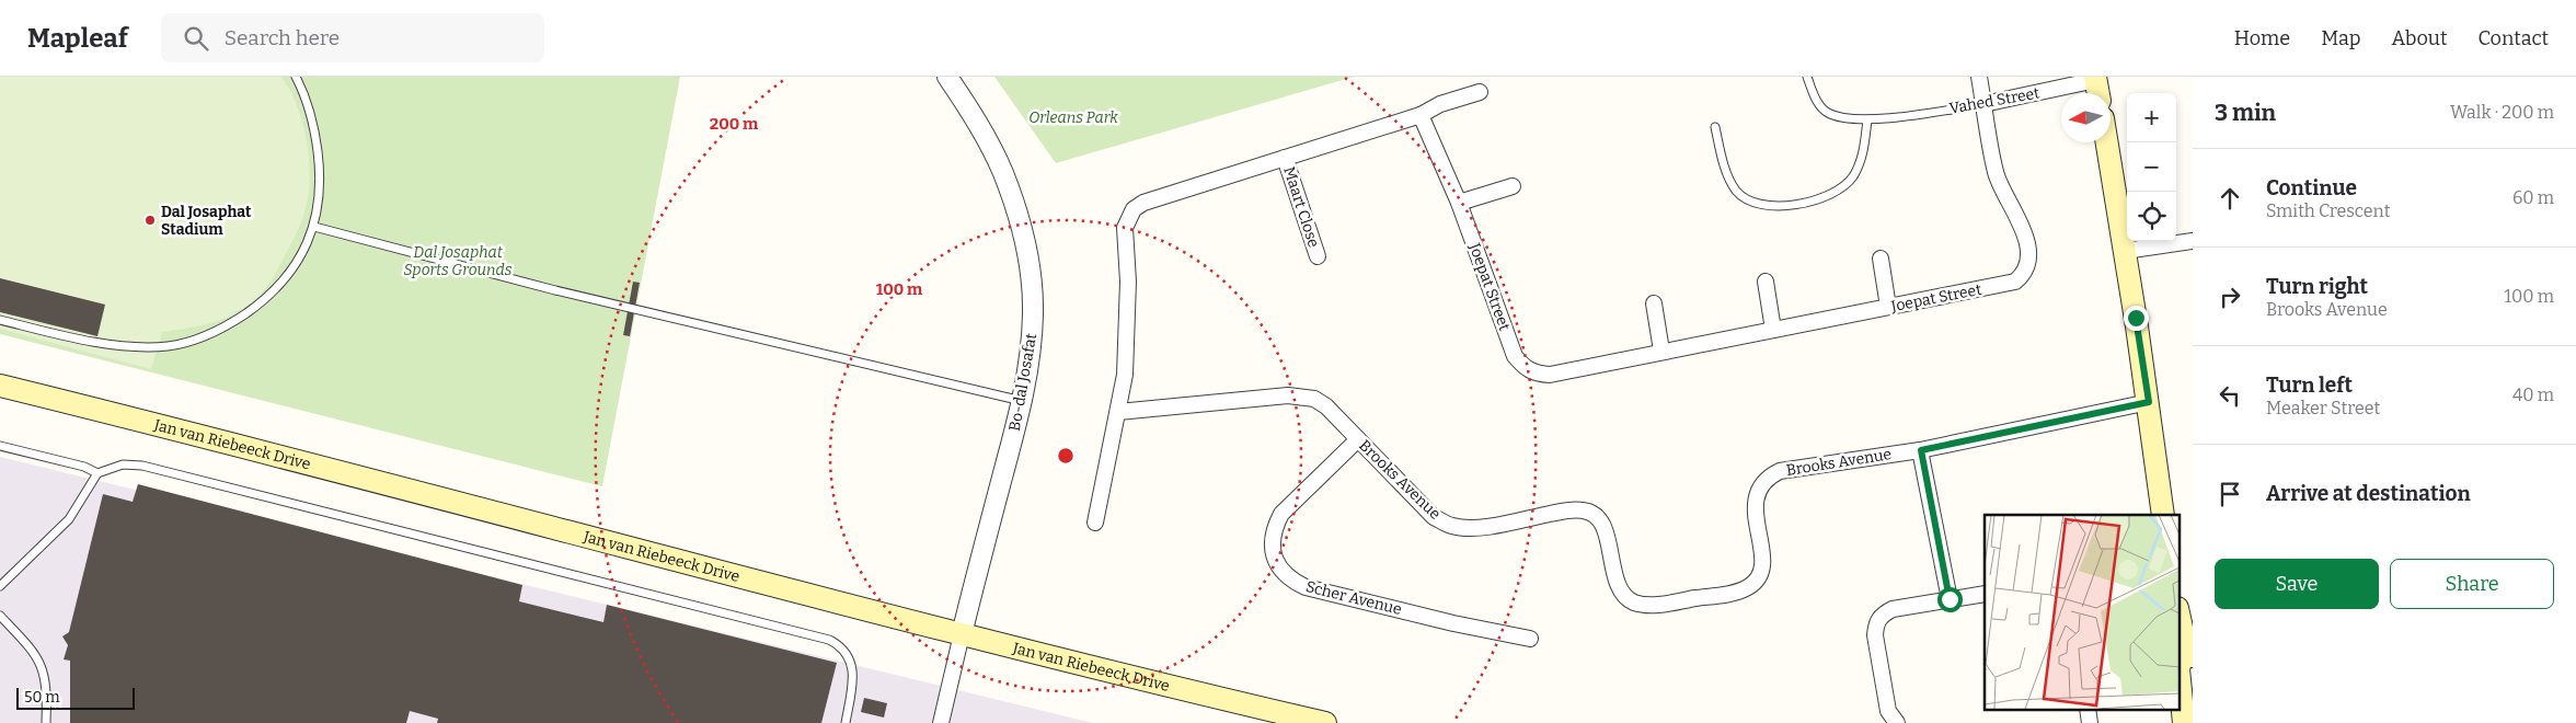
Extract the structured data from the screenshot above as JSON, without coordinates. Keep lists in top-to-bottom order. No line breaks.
{"streets":{"main road":["Jan van Riebeeck Drive"],"street":["Vahed Street","Maart Close","Joepat Street","Bo-dal Josafat","Brooks Avenue","Scher Avenue"]},"crossings":[["Vahed Street","Joepat Street"],["Bo-dal Josafat","Jan van Riebeeck Drive"],["Brooks Avenue","Scher Avenue"]],"parks":["Orleans Park","Dal Josaphat Sports Grounds"],"places":["Dal Josaphat Stadium"],"scale_bar":"50 m","north":"left","page":{"header":"Mapleaf","search":"Search here","nav":["Home","Map","About","Contact"],"heading":["3 min","Walk · 200 m"],"map_buttons":["+","−"],"list":[["Continue","Smith Crescent","60 m"],["Turn right","Brooks Avenue","100 m"],["Turn left","Meaker Street","40 m"],"Arrive at destination"],"buttons":["Save","Share"],"scale":"50 m"},"rings":["200 m","100 m"]}
